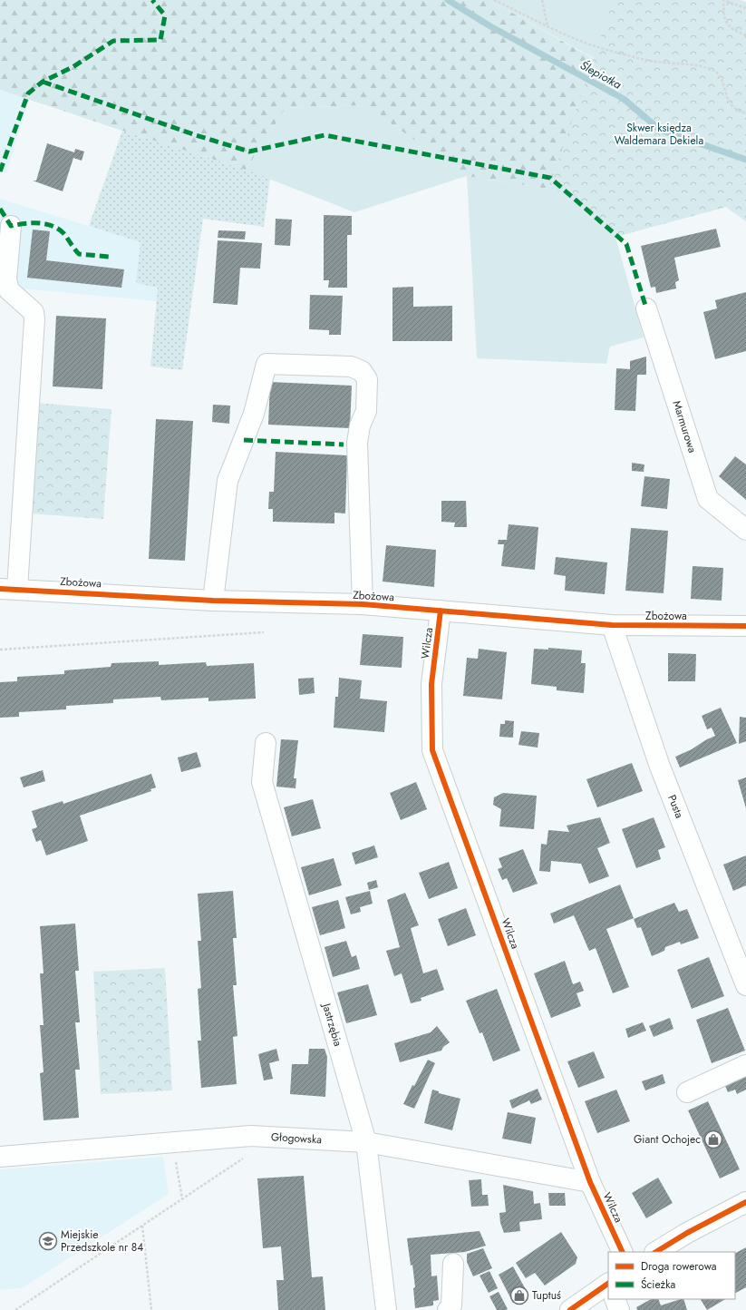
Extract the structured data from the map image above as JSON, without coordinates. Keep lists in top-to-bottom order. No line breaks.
{"streets":{"street":["Marmurowa","Zbożowa","Wilcza","Pusta","Jastrzębia","Głogowska"]},"crossings":[["Zbożowa","Wilcza"],["Zbożowa","Pusta"],["Wilcza","Głogowska"],["Jastrzębia","Głogowska"]],"water":["Ślepiotka"],"parks":["Skwer księdza Waldemara Dekiela"],"places":{"shop":["Giant Ochojec","Tuptuś"],"school or university":["Miejskie Przedszkole nr 84"]},"legend":["Droga rowerowa","Ścieżka"]}
